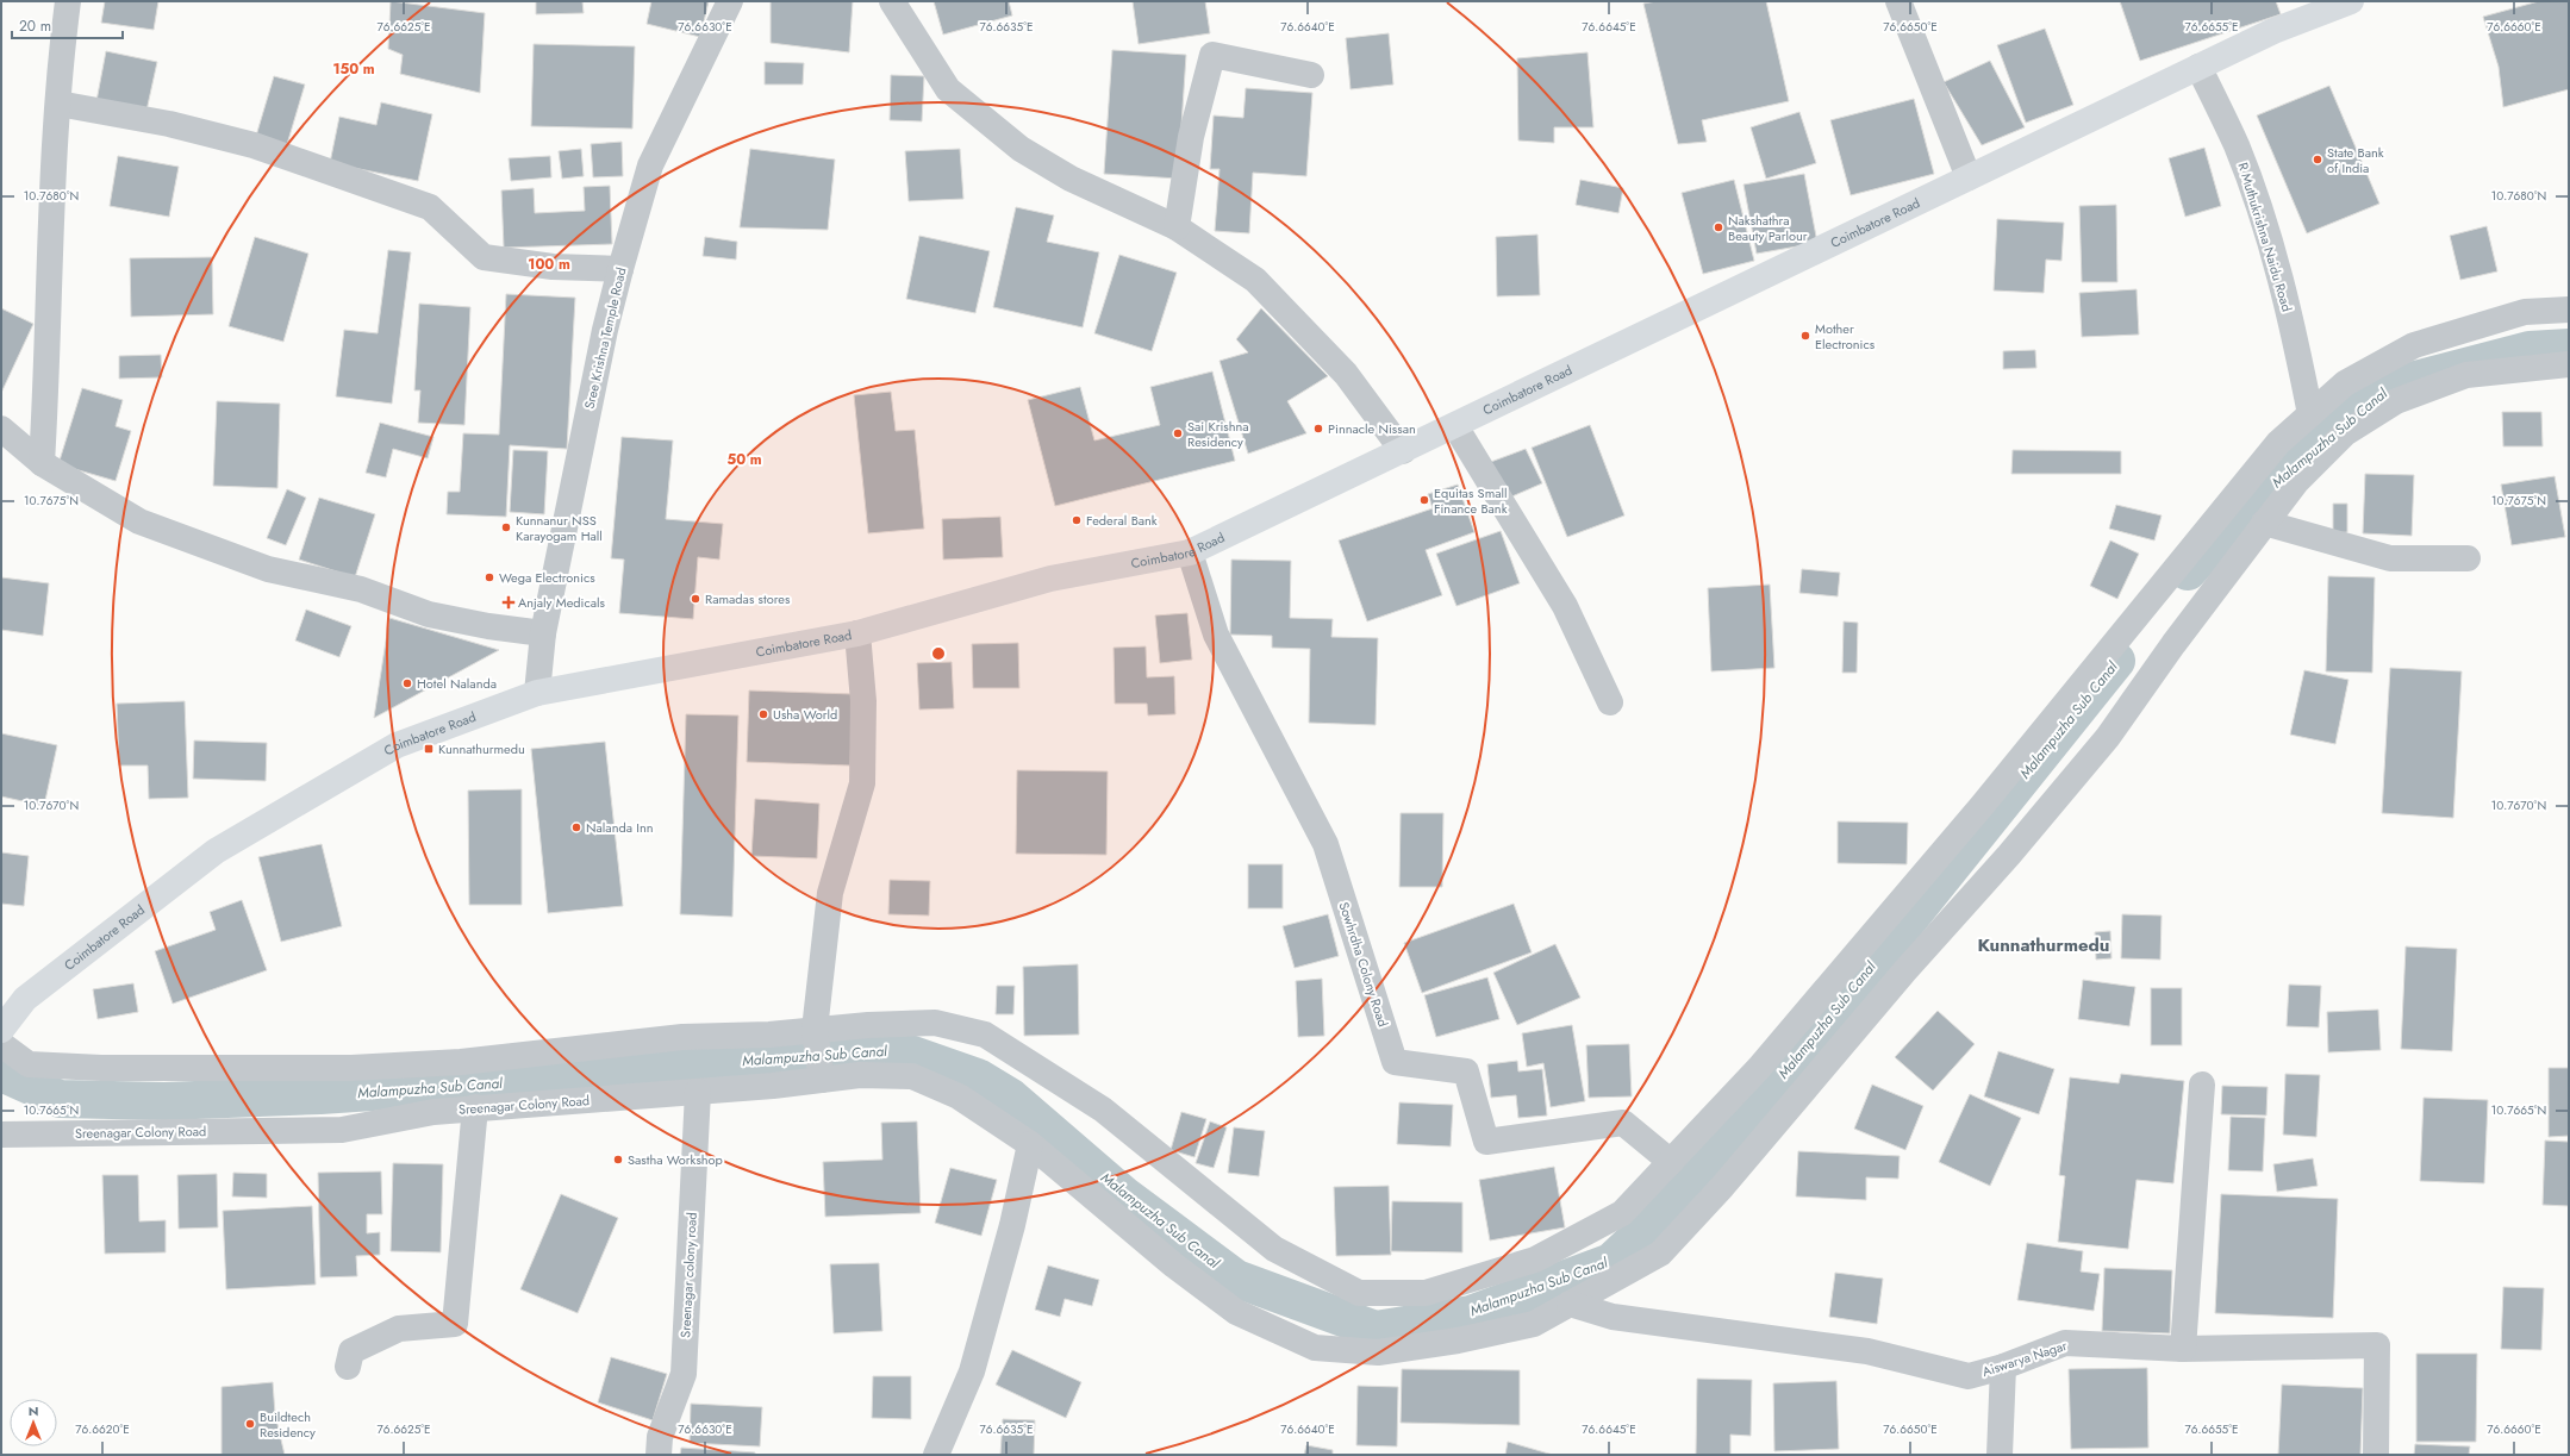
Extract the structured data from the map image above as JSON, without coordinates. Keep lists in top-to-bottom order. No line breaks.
{"streets":{"main road":["Coimbatore Road"],"street":["R Muthukrishna Naidu Road","Sree Krishna Temple Road","Sowhrdha Colony Road","Sreenagar Colony Road","Sreenagar colony road","Aiswarya Nagar"]},"crossings":[["Coimbatore Road","R Muthukrishna Naidu Road"],["Coimbatore Road","Sree Krishna Temple Road"],["Coimbatore Road","Sowhrdha Colony Road"],["Sreenagar Colony Road","Sreenagar colony road"],["Sreenagar Colony Road","Aiswarya Nagar"]],"districts":["Kunnathurmedu"],"water":["Malampuzha Sub Canal"],"places":{"other":["State Bank of India","Nakshathra Beauty Parlour","Mother Electronics","Pinnacle Nissan","Sai Krishna Residency","Equitas Small Finance Bank","Federal Bank","Kunnanur NSS Karayogam Hall","Wega Electronics","Ramadas stores","Hotel Nalanda","Usha World","Nalanda Inn","Sastha Workshop","Buildtech Residency"],"health":["Anjaly Medicals"],"transit":["Kunnathurmedu"]},"scale_bar":"20 m","north":"top","coordinates":["76.6625°E","76.6630°E","76.6635°E","76.6640°E","76.6645°E","76.6650°E","76.6655°E","76.6660°E","10.7680°N","10.7675°N","10.7670°N","10.7665°N","76.6620°E"],"rings":["150 m","100 m","50 m"]}
